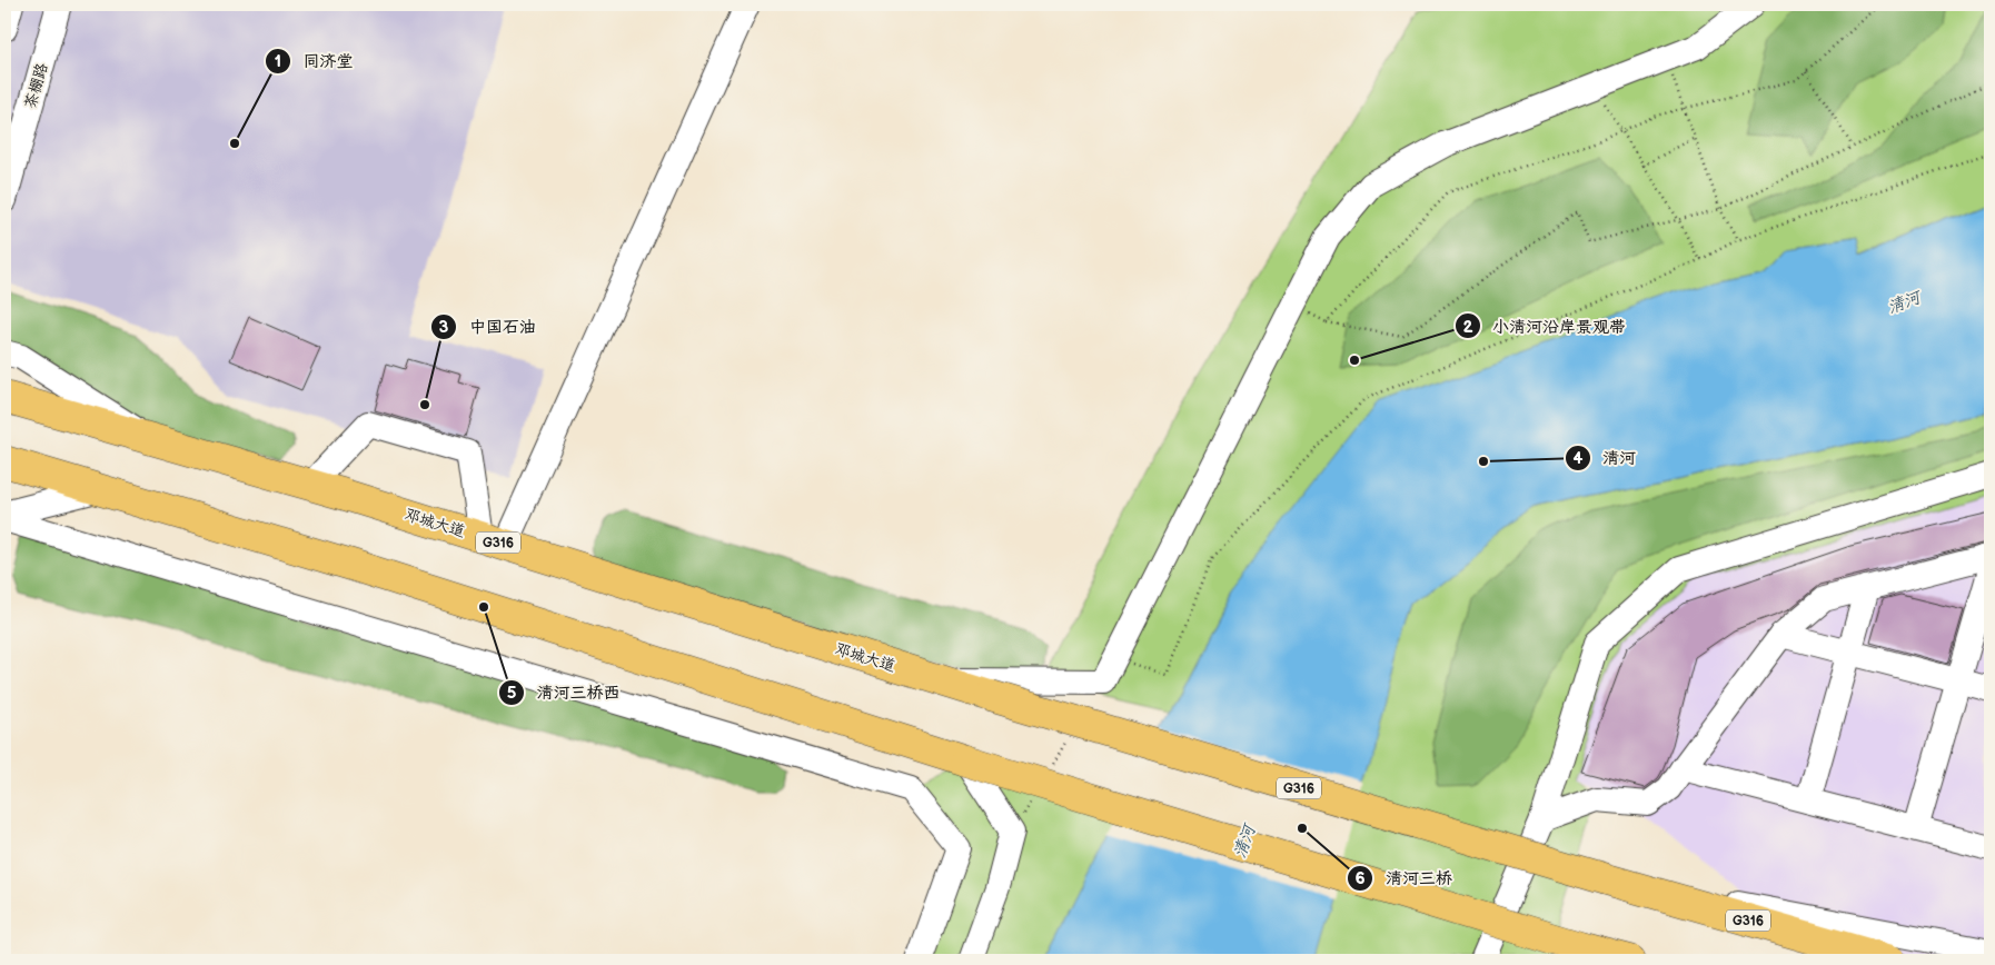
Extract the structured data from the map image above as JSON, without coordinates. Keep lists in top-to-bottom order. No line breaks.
{"streets":{"highway":["邓城大道","G316"],"street":["茶棚路"]},"crossings":[["邓城大道","G316"]],"water":["清河"],"places":["同济堂","小清河沿岸景观带","中国石油","清河","清河三桥西","清河三桥"]}
